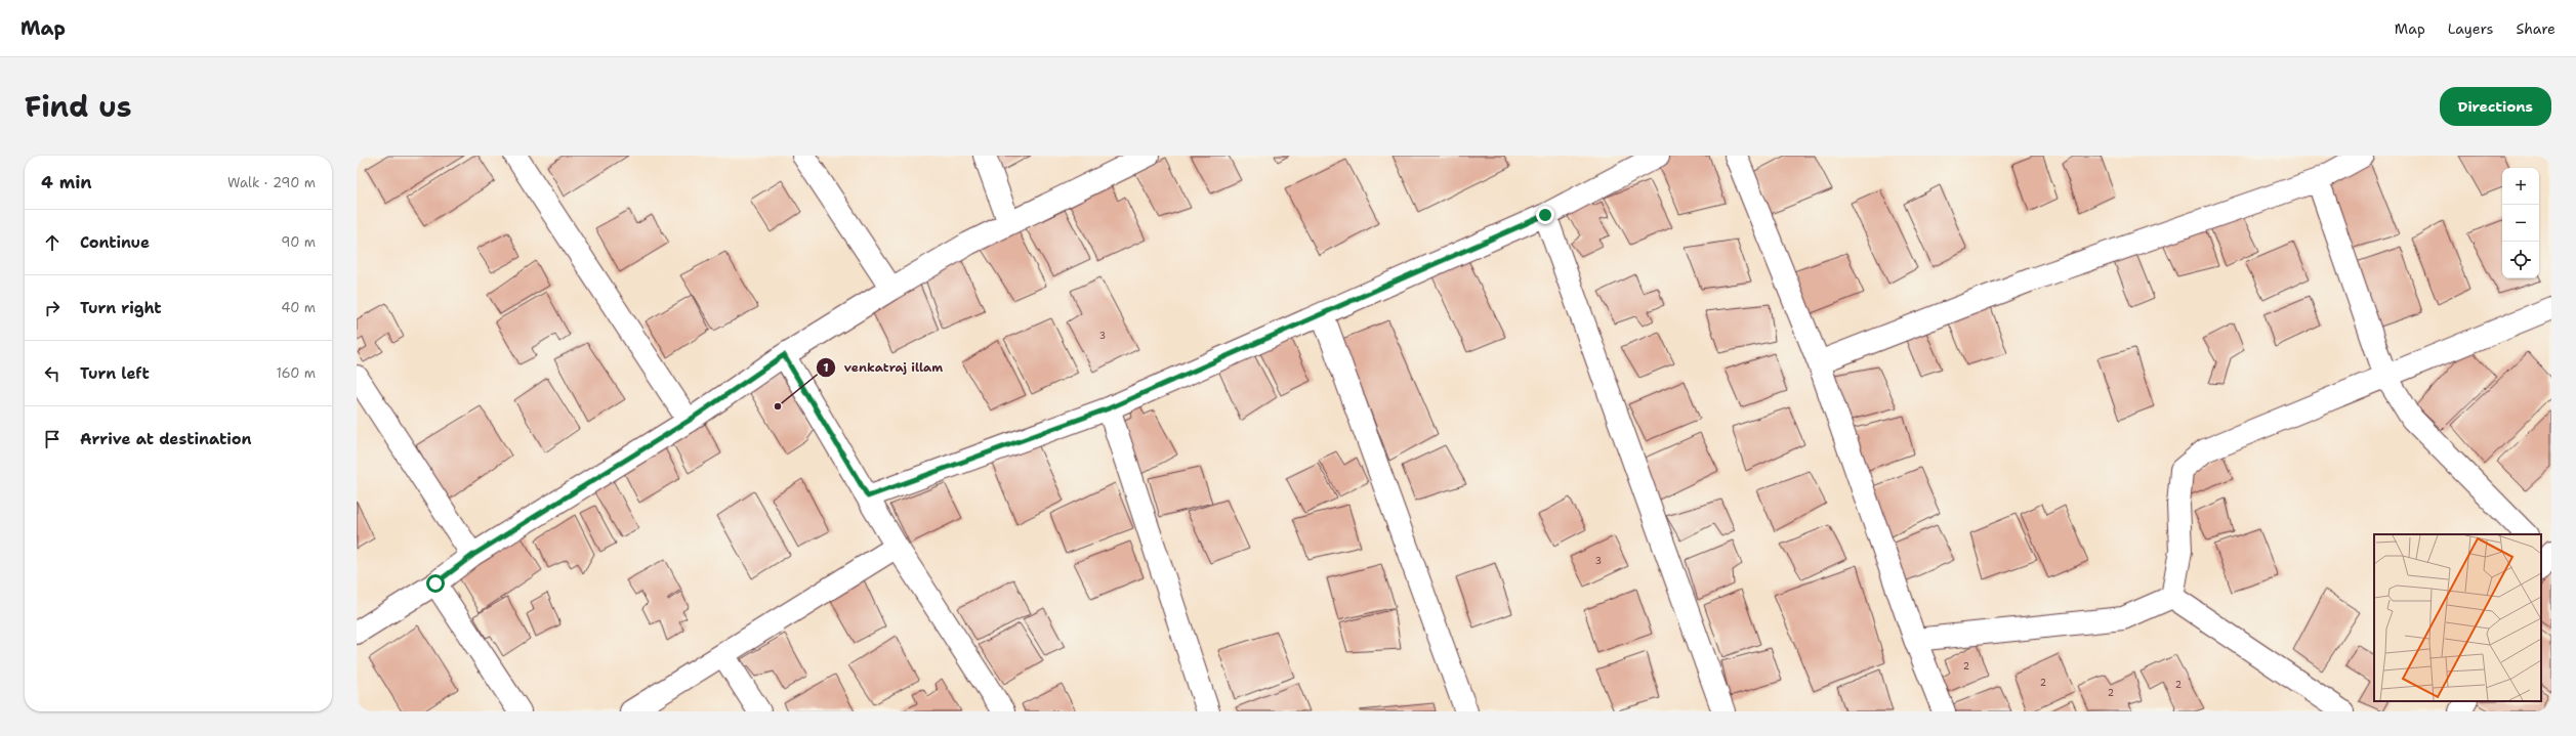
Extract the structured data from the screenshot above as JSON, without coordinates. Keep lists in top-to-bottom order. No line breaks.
{"places":["venkatraj illam"],"house_numbers":["3","3","2","2","2","2"],"page":{"header":"Map","nav":["Map","Layers","Share"],"title":"Find us","buttons":"Directions","heading":["4 min","Walk · 290 m"],"map_buttons":["+","−"],"list":[["Continue","90 m"],["Turn right","40 m"],["Turn left","160 m"],"Arrive at destination"]}}
